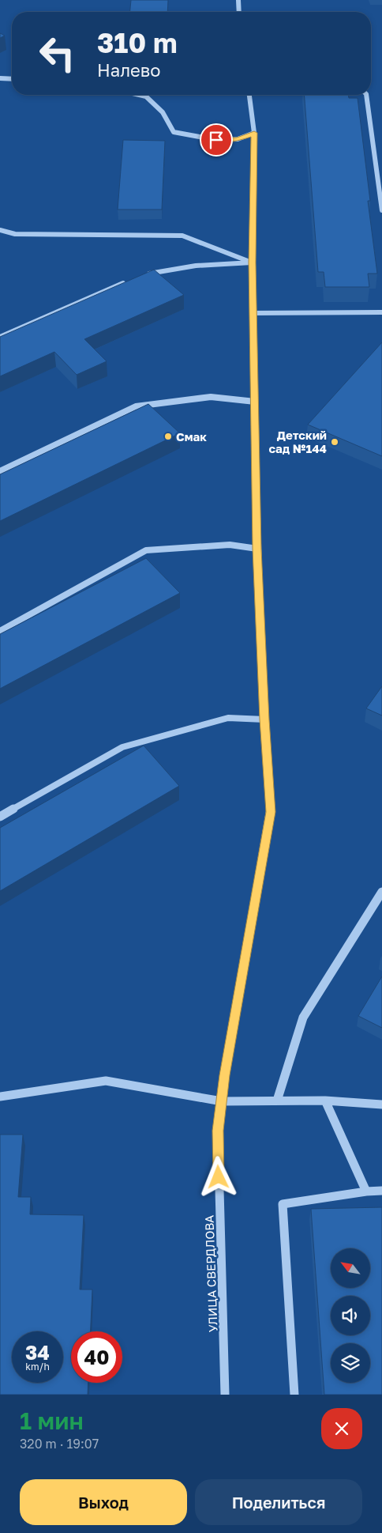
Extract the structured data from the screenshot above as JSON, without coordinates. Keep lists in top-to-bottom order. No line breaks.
{"streets":{"street":["УЛИЦА СВЕРДЛОВА"]},"places":["Смак","Детский сад №144"],"north":"top left","page":{"turn":["310 m","Налево"],"speed":"34 km/h","limit":"40","heading":["1 мин","320 m · 19:07"],"buttons":["Выход","Поделиться"]}}
